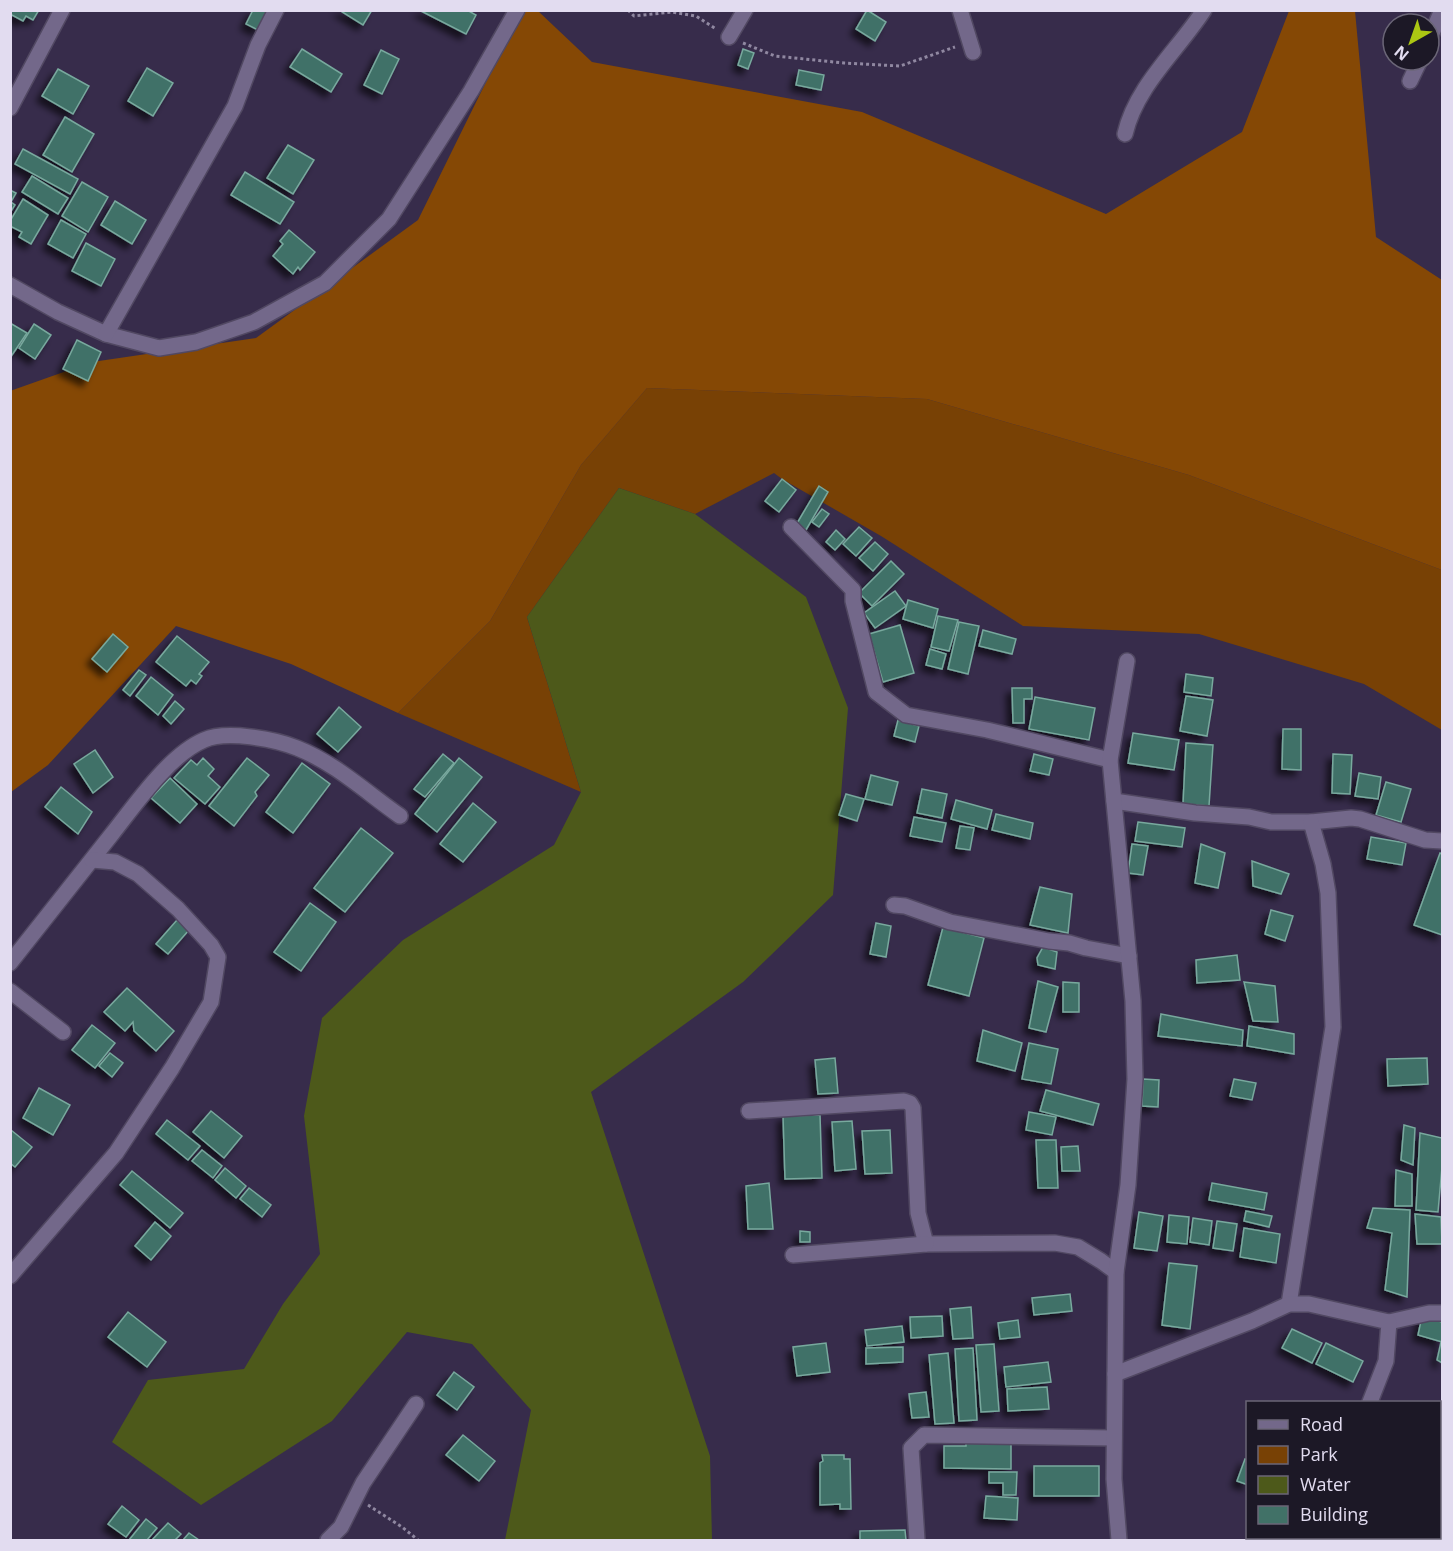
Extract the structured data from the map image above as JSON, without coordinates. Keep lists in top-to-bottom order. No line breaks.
{"legend":["Road","Park","Water","Building"],"north":"bottom left"}
